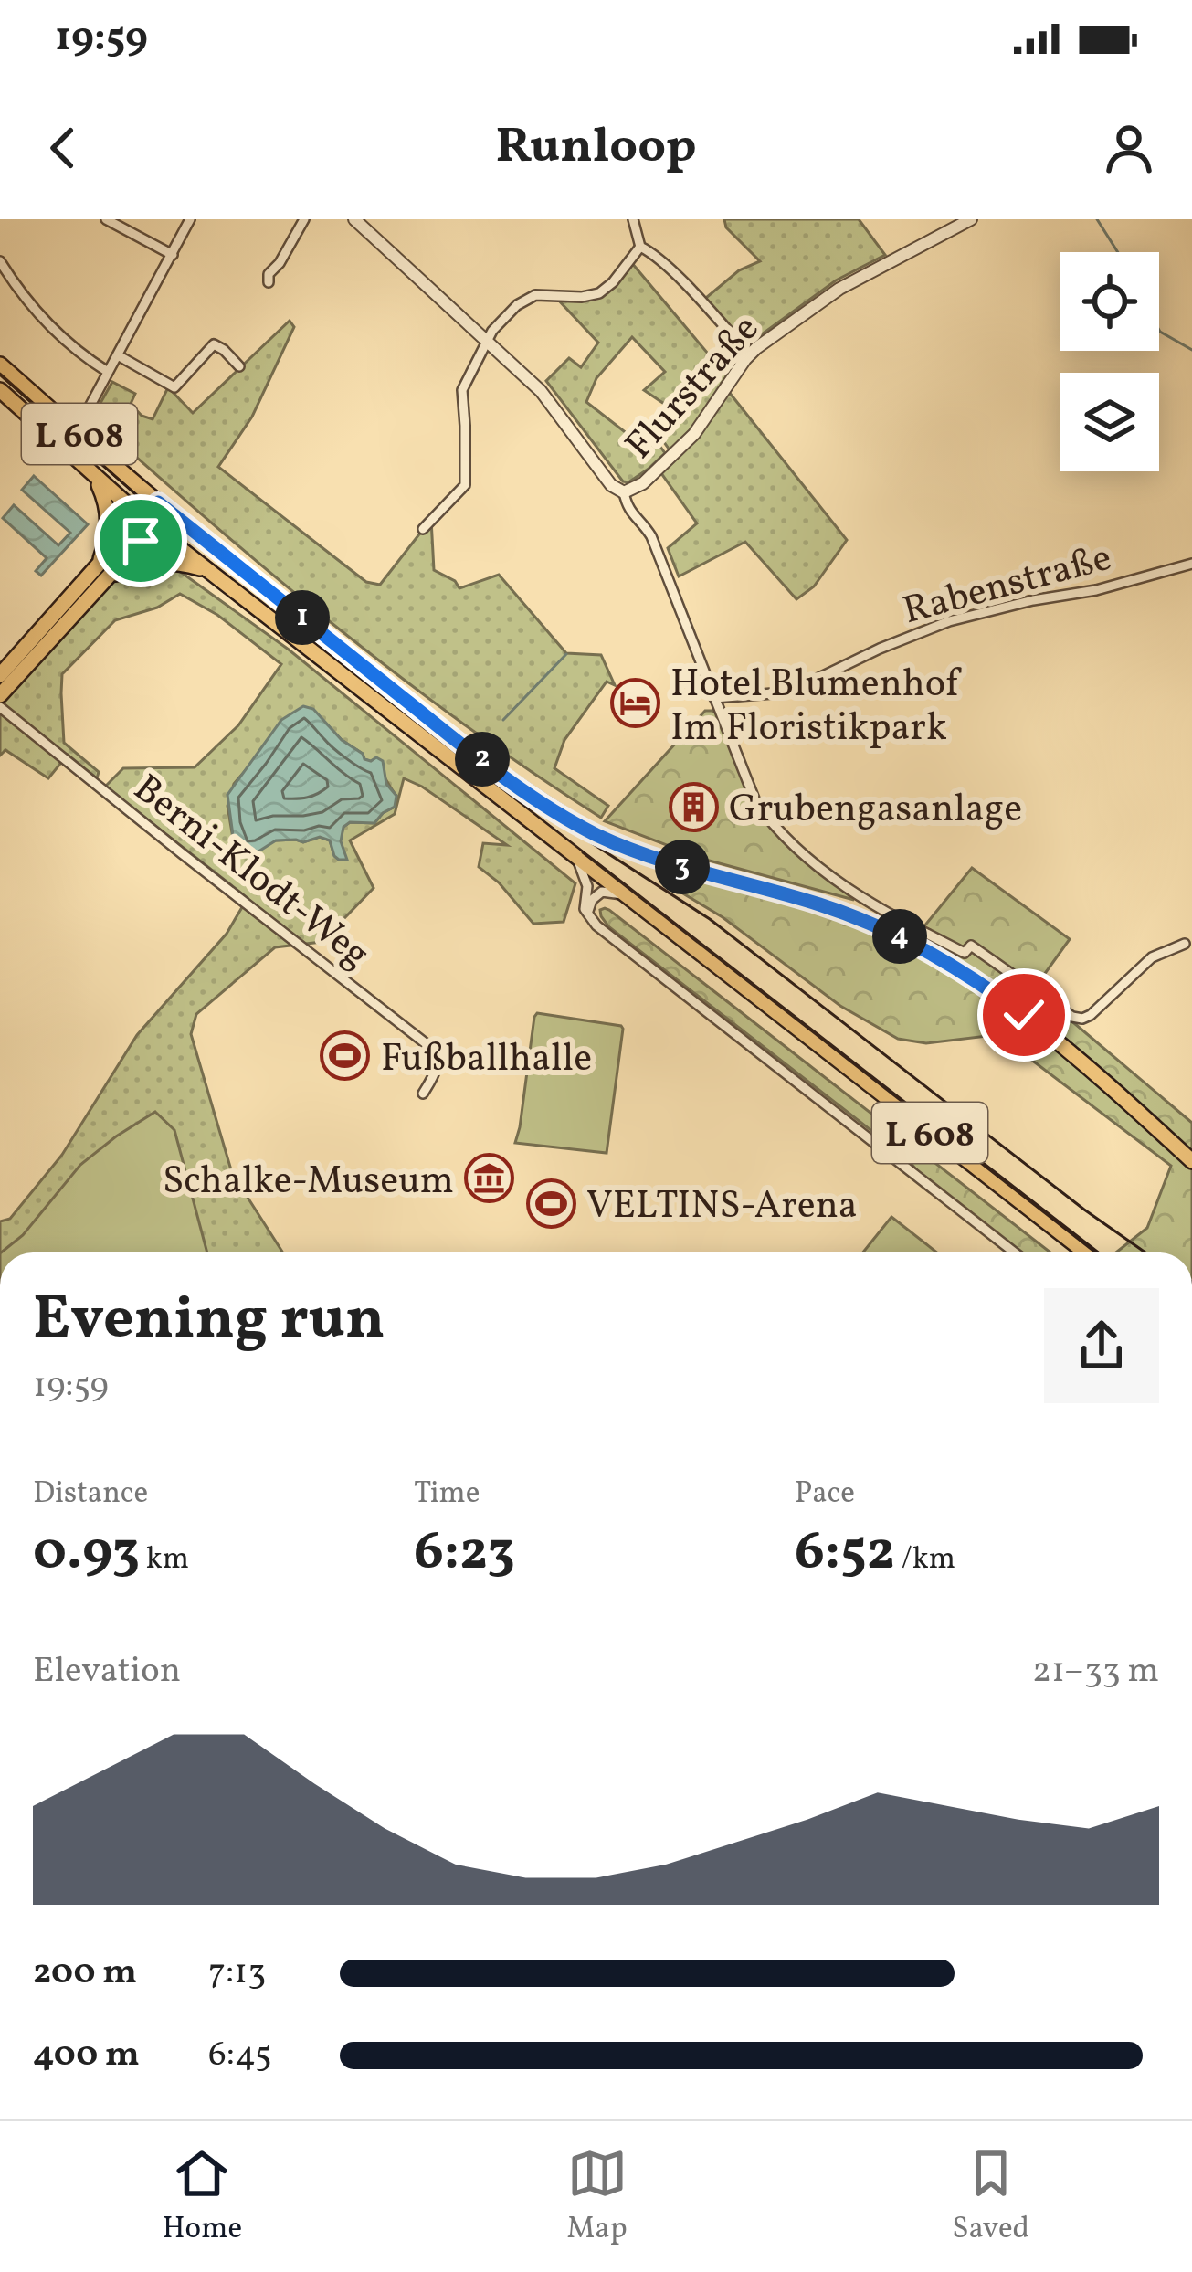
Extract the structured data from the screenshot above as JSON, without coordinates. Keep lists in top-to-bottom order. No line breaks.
{"streets":{"main road":["L 608"],"street":["Flurstraße","Rabenstraße","Berni-Klodt-Weg"]},"places":{"hotel":["Hotel Blumenhof Im Floristikpark"],"building":["Grubengasanlage"],"sports":["Fußballhalle","VELTINS-Arena"],"museum":["Schalke-Museum"]},"page":{"status":"19:59","header":"Runloop","pins":["1","2","3","4"],"heading":["Evening run","19:59"],"stats":[["Distance","0.93 km"],["Time","6:23"],["Pace","6:52 /km"]],"chart":["Elevation","21–33 m"],"list":[{"name":"200 m","note":"7:13"},{"name":"400 m","note":"6:45"}],"tabs":["Home","Map","Saved"]}}
